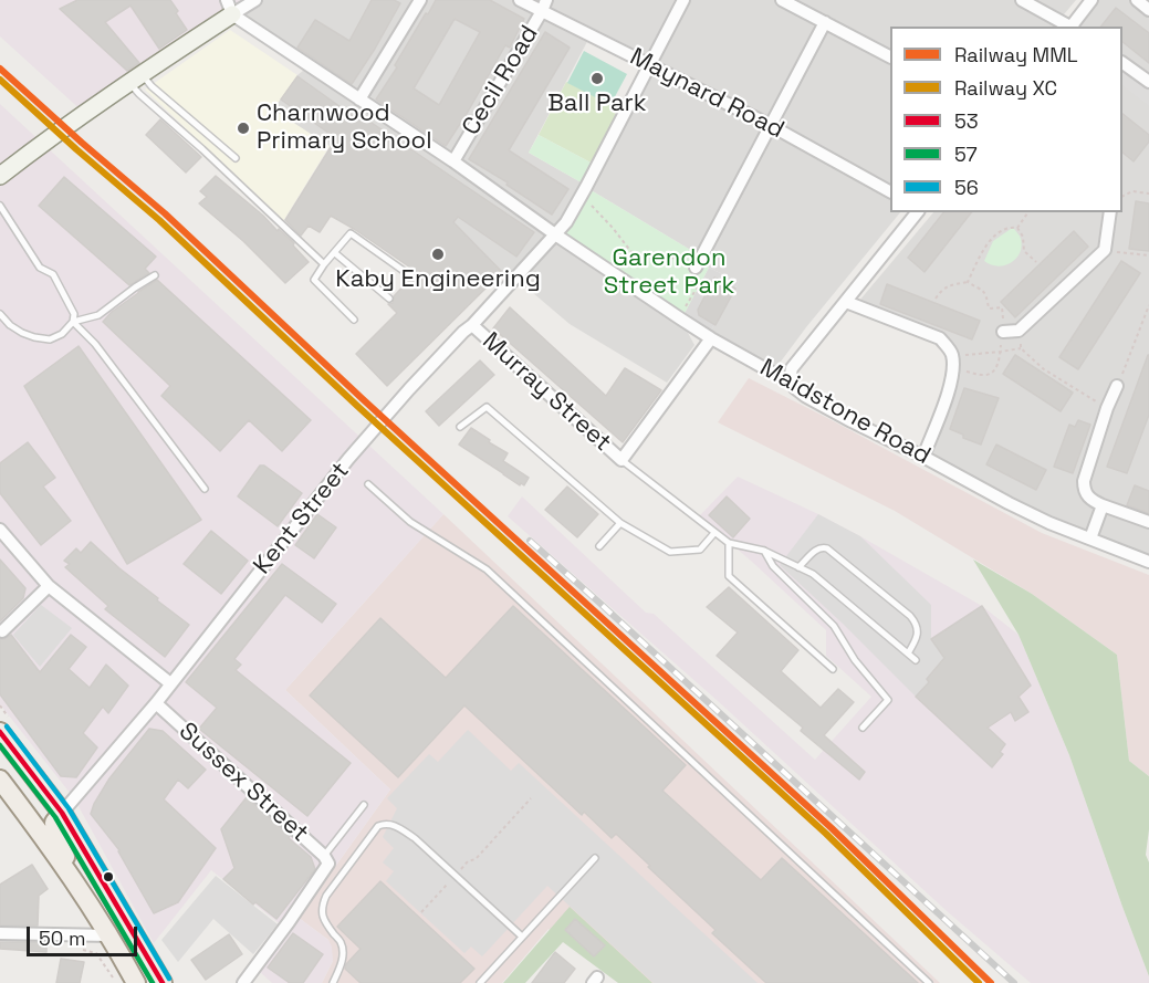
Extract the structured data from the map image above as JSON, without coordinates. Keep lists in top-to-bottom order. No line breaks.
{"streets":{"street":["Cecil Road","Maynard Road","Murray Street","Maidstone Road","Kent Street","Sussex Street"]},"crossings":[["Cecil Road","Maynard Road"],["Cecil Road","Maidstone Road"],["Maynard Road","Kent Street"],["Murray Street","Kent Street"],["Maidstone Road","Kent Street"],["Kent Street","Sussex Street"]],"parks":["Garendon Street Park"],"places":["Ball Park","Charnwood Primary School","Kaby Engineering"],"lines":["rail line MML","rail line XC","transit line 56","transit line 53","transit line 57"],"legend":["Railway MML","Railway XC","53","57","56"],"scale_bar":"50 m"}
